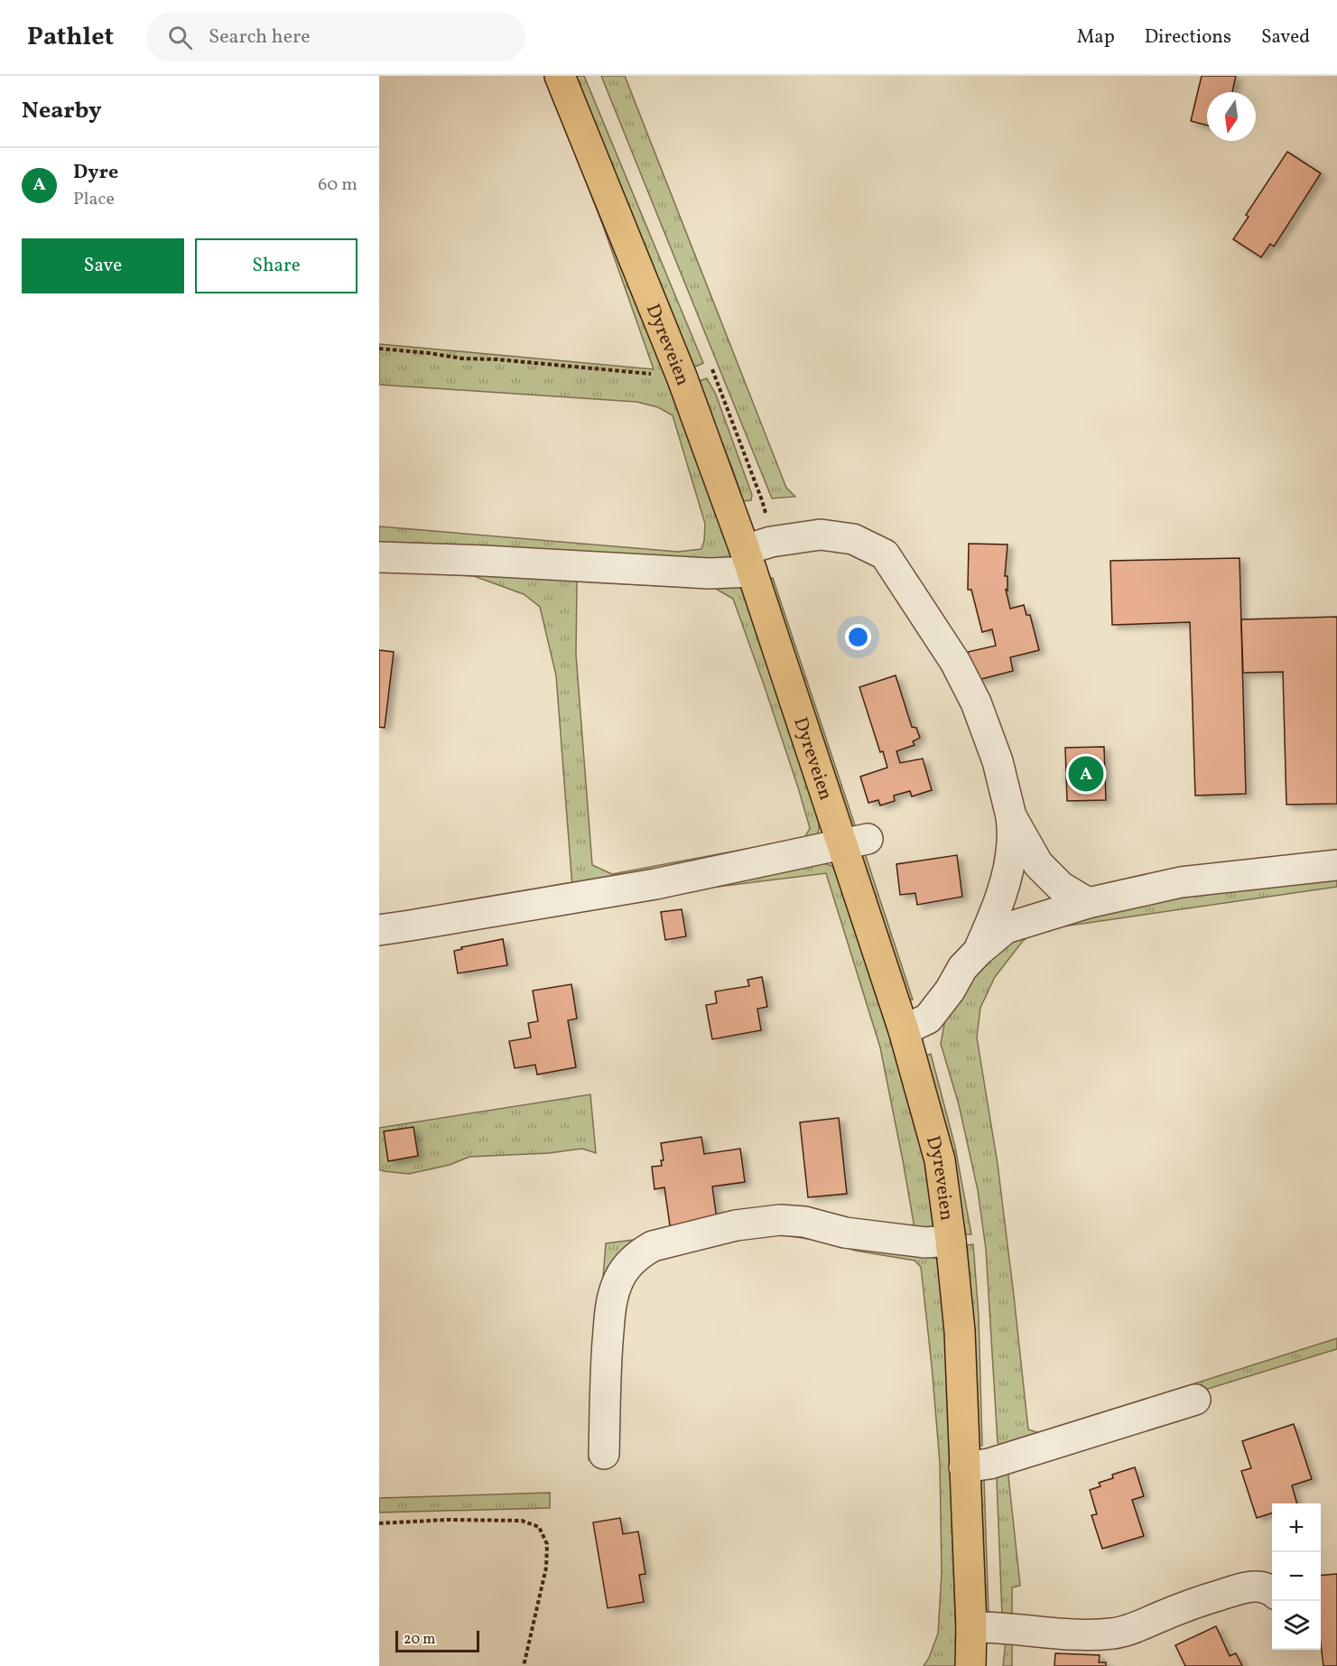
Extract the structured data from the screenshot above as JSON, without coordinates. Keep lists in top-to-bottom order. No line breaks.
{"streets":{"main road":["Dyreveien"]},"scale_bar":"20 m","north":"bottom","page":{"header":"Pathlet","search":"Search here","nav":["Map","Directions","Saved"],"heading":"Nearby","list":[{"mark":"A","name":"Dyre","note":"Place","value":"60 m"}],"buttons":["Save","Share"],"pins":"A","map_buttons":["+","−"],"scale":"20 m"}}
